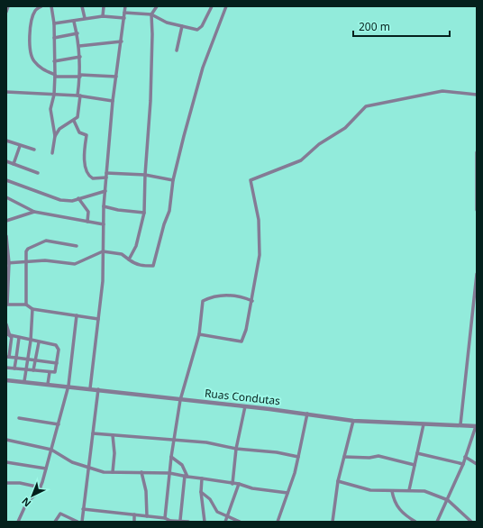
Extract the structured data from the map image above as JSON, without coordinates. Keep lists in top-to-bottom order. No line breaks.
{"streets":{"street":["Ruas Condutas"]},"scale_bar":"200 m","north":"bottom left"}
